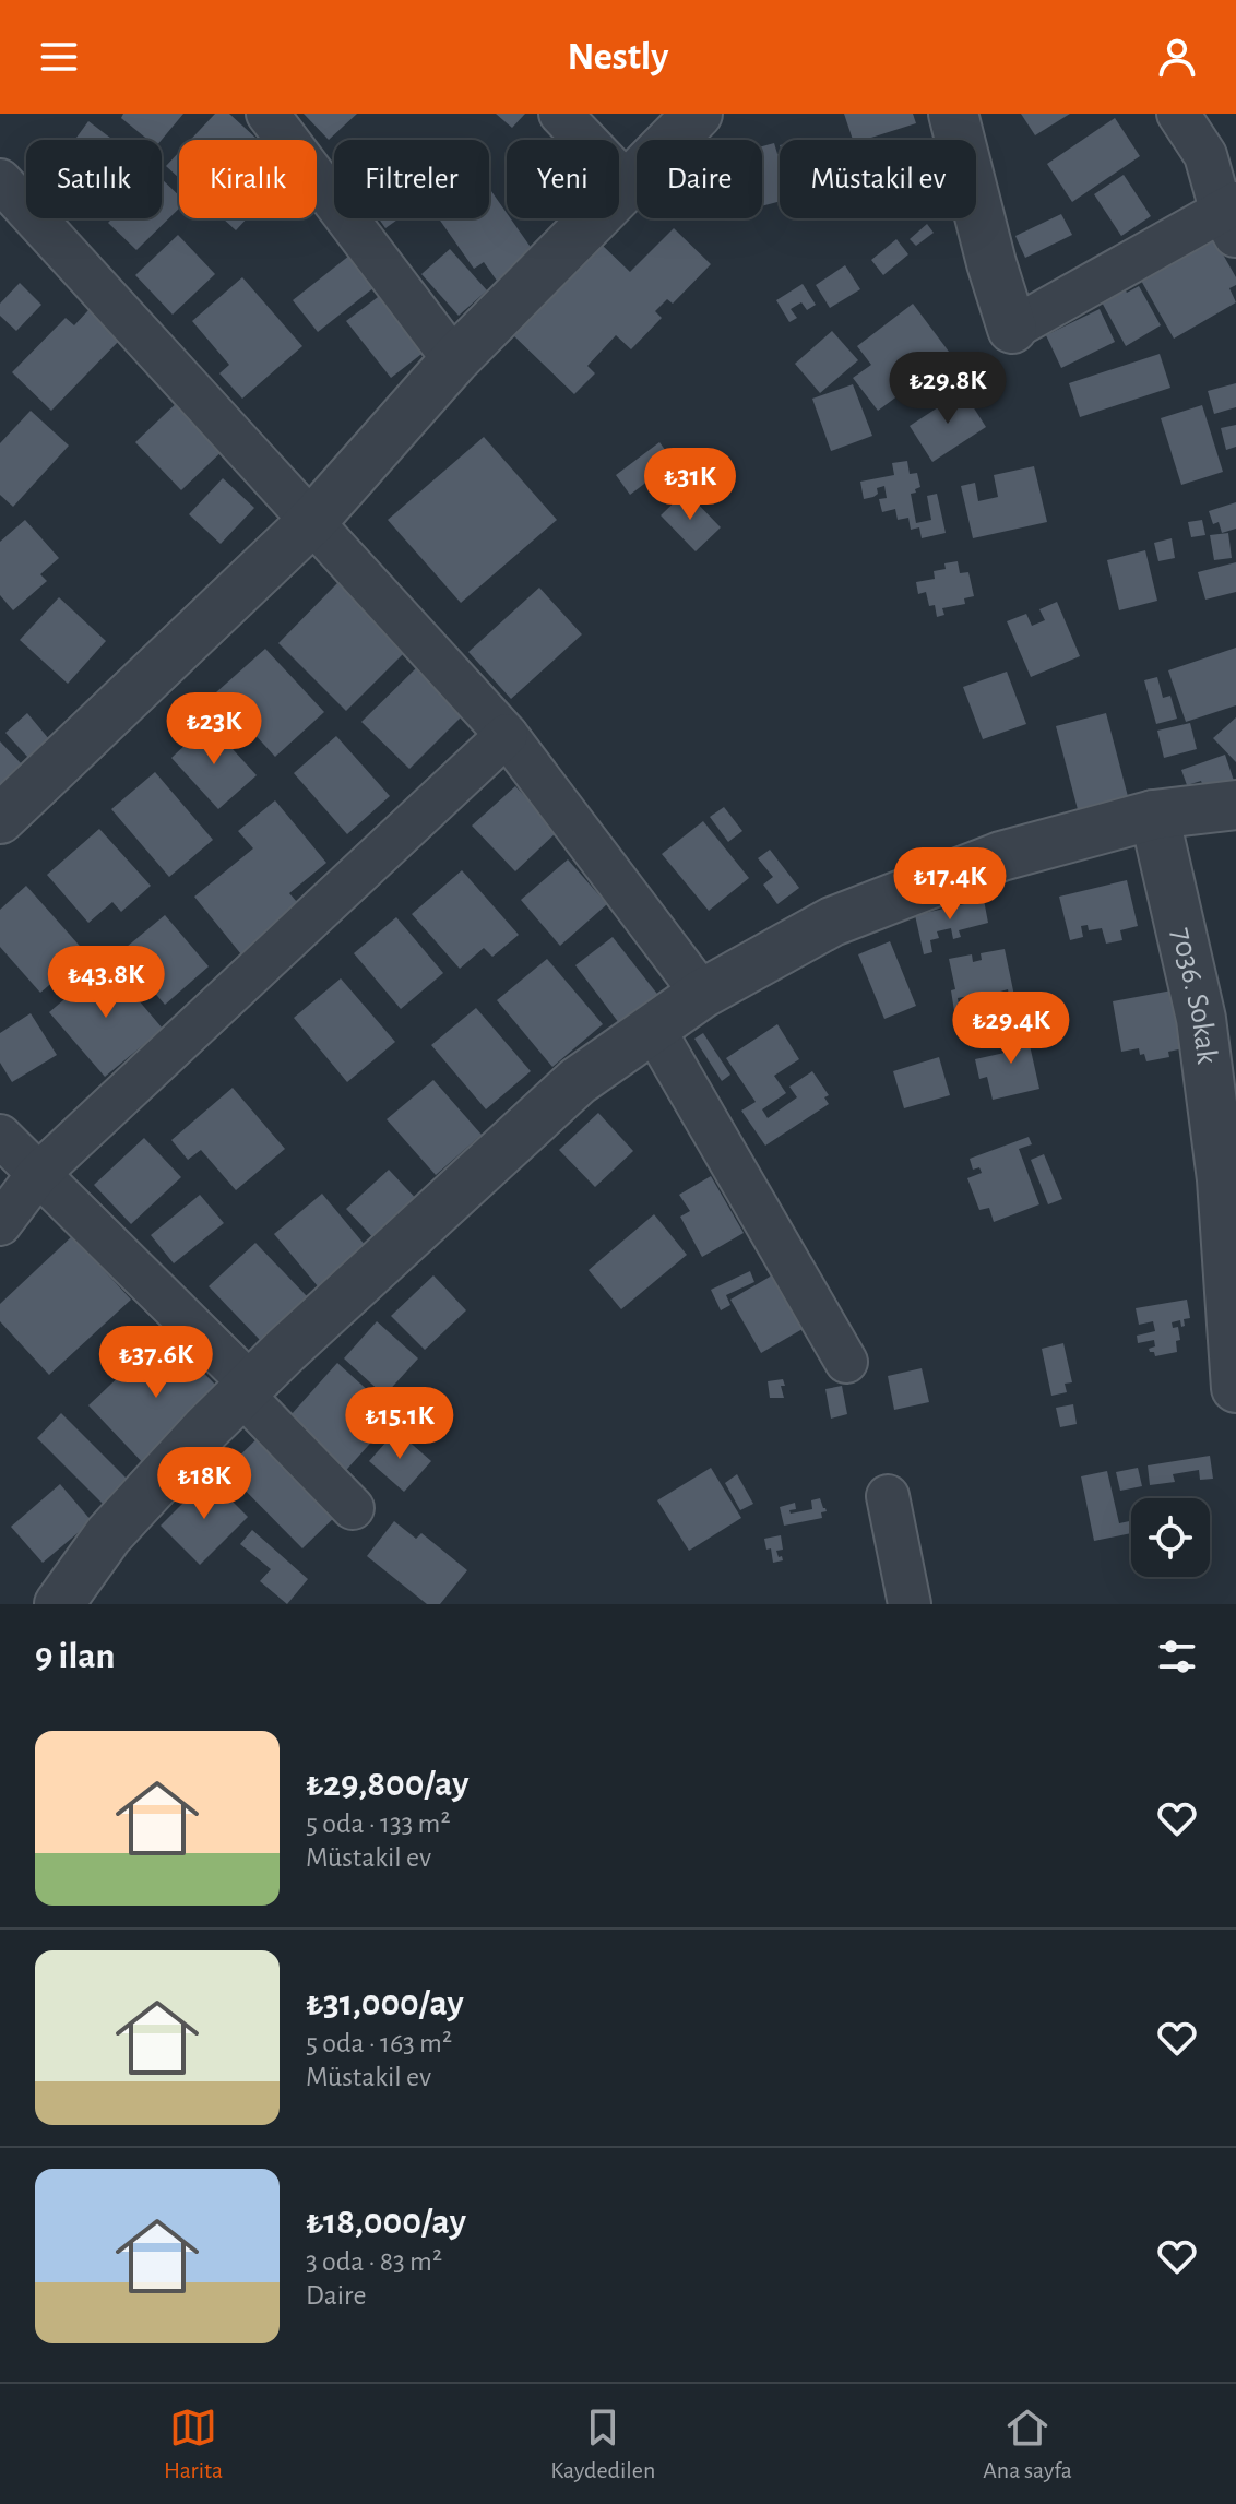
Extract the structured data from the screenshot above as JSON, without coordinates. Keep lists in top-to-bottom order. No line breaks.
{"streets":{"street":["7036. Sokak"]},"page":{"header":"Nestly","chip":["Satılık","Kiralık","Filtreler","Yeni","Daire","Müstakil ev"],"price":["₺29.8K","₺31K","₺23K","₺17.4K","₺43.8K","₺29.4K","₺37.6K","₺15.1K","₺18K"],"heading":"9 ilan","list":[{"name":"₺29,800/ay","note":"5 oda · 133 m² · Müstakil ev"},{"name":"₺31,000/ay","note":"5 oda · 163 m² · Müstakil ev"},{"name":"₺18,000/ay","note":"3 oda · 83 m² · Daire"}],"tabs":["Harita","Kaydedilen","Ana sayfa"]}}
